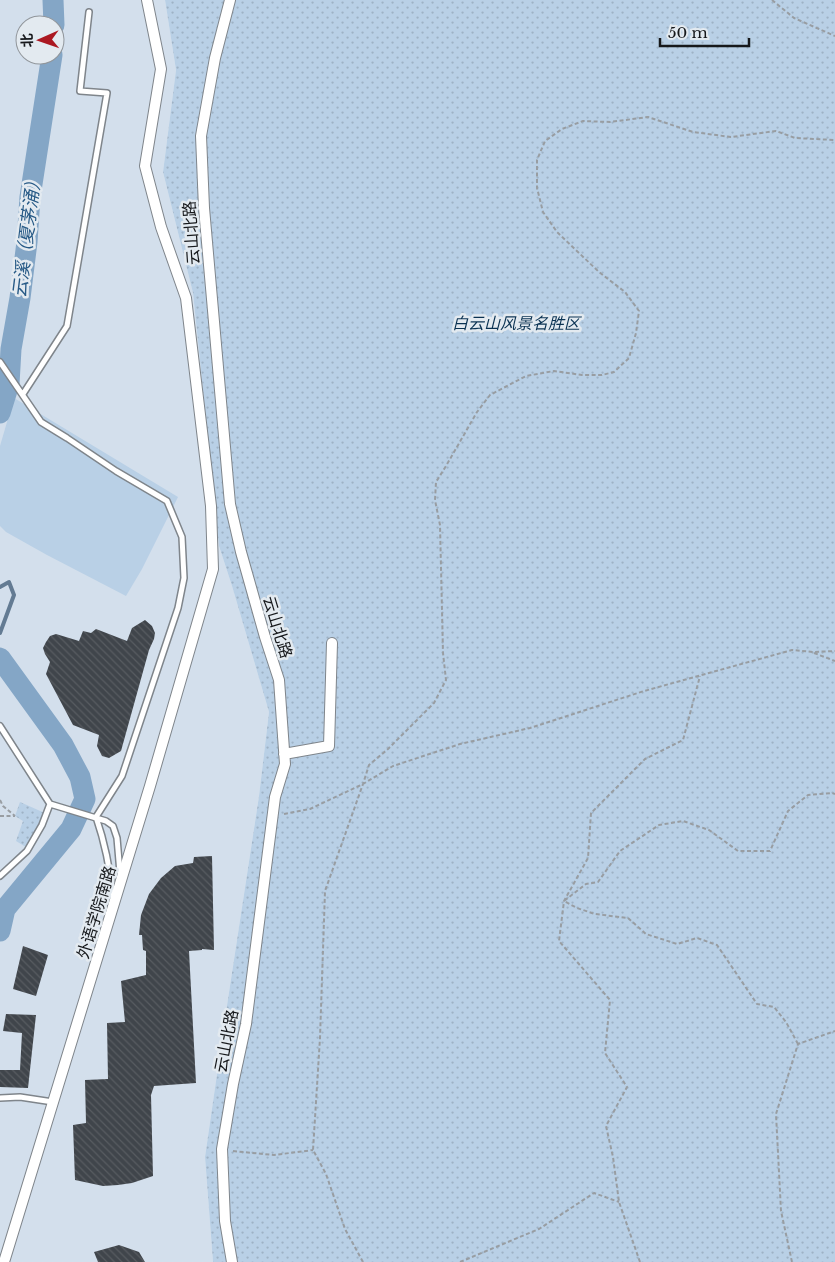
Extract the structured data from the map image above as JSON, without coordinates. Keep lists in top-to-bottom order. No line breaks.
{"streets":{"street":["云山北路","外语学院南路"]},"water":["云溪（夏茅涌）"],"parks":["白云山风景名胜区"],"scale_bar":"50 m","north":"left"}
